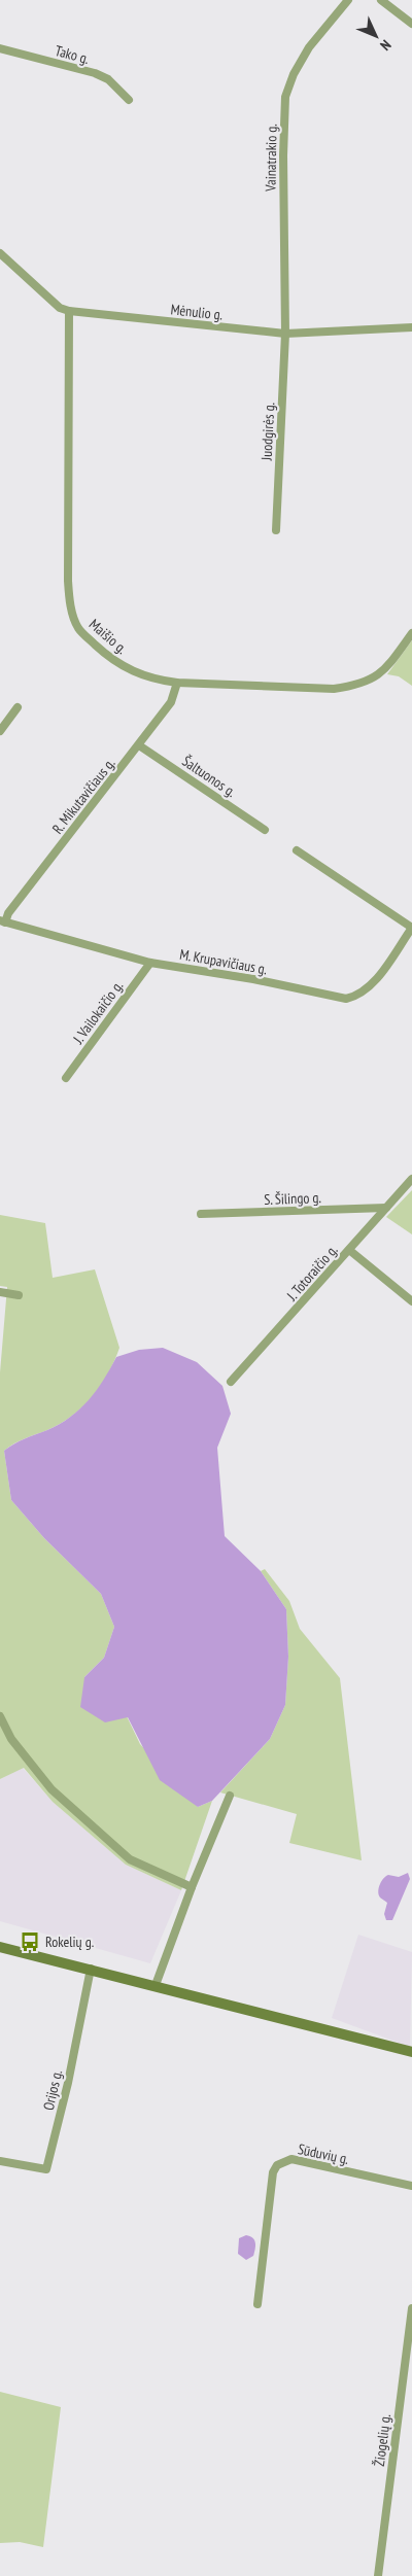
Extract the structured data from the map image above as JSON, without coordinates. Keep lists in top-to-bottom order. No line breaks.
{"streets":{"street":["Tako g.","Vainatrakio g.","Mėnulio g.","Juodgirės g.","Maišio g.","Šaltuonos g.","R. Mikutavičiaus g.","M. Krupavičiaus g.","J. Vailokaičio g.","S. Šilingo g.","J. Totoraičio g.","Orijos g.","Sūduvių g.","Žiogelių g."]},"crossings":[["Vainatrakio g.","Mėnulio g."],["Vainatrakio g.","Juodgirės g."],["Mėnulio g.","Juodgirės g."],["Mėnulio g.","Maišio g."],["Maišio g.","R. Mikutavičiaus g."],["Šaltuonos g.","R. Mikutavičiaus g."],["R. Mikutavičiaus g.","M. Krupavičiaus g."],["M. Krupavičiaus g.","J. Vailokaičio g."],["S. Šilingo g.","J. Totoraičio g."]],"places":{"bus stop":["Rokelių g."]},"north":"bottom right"}
